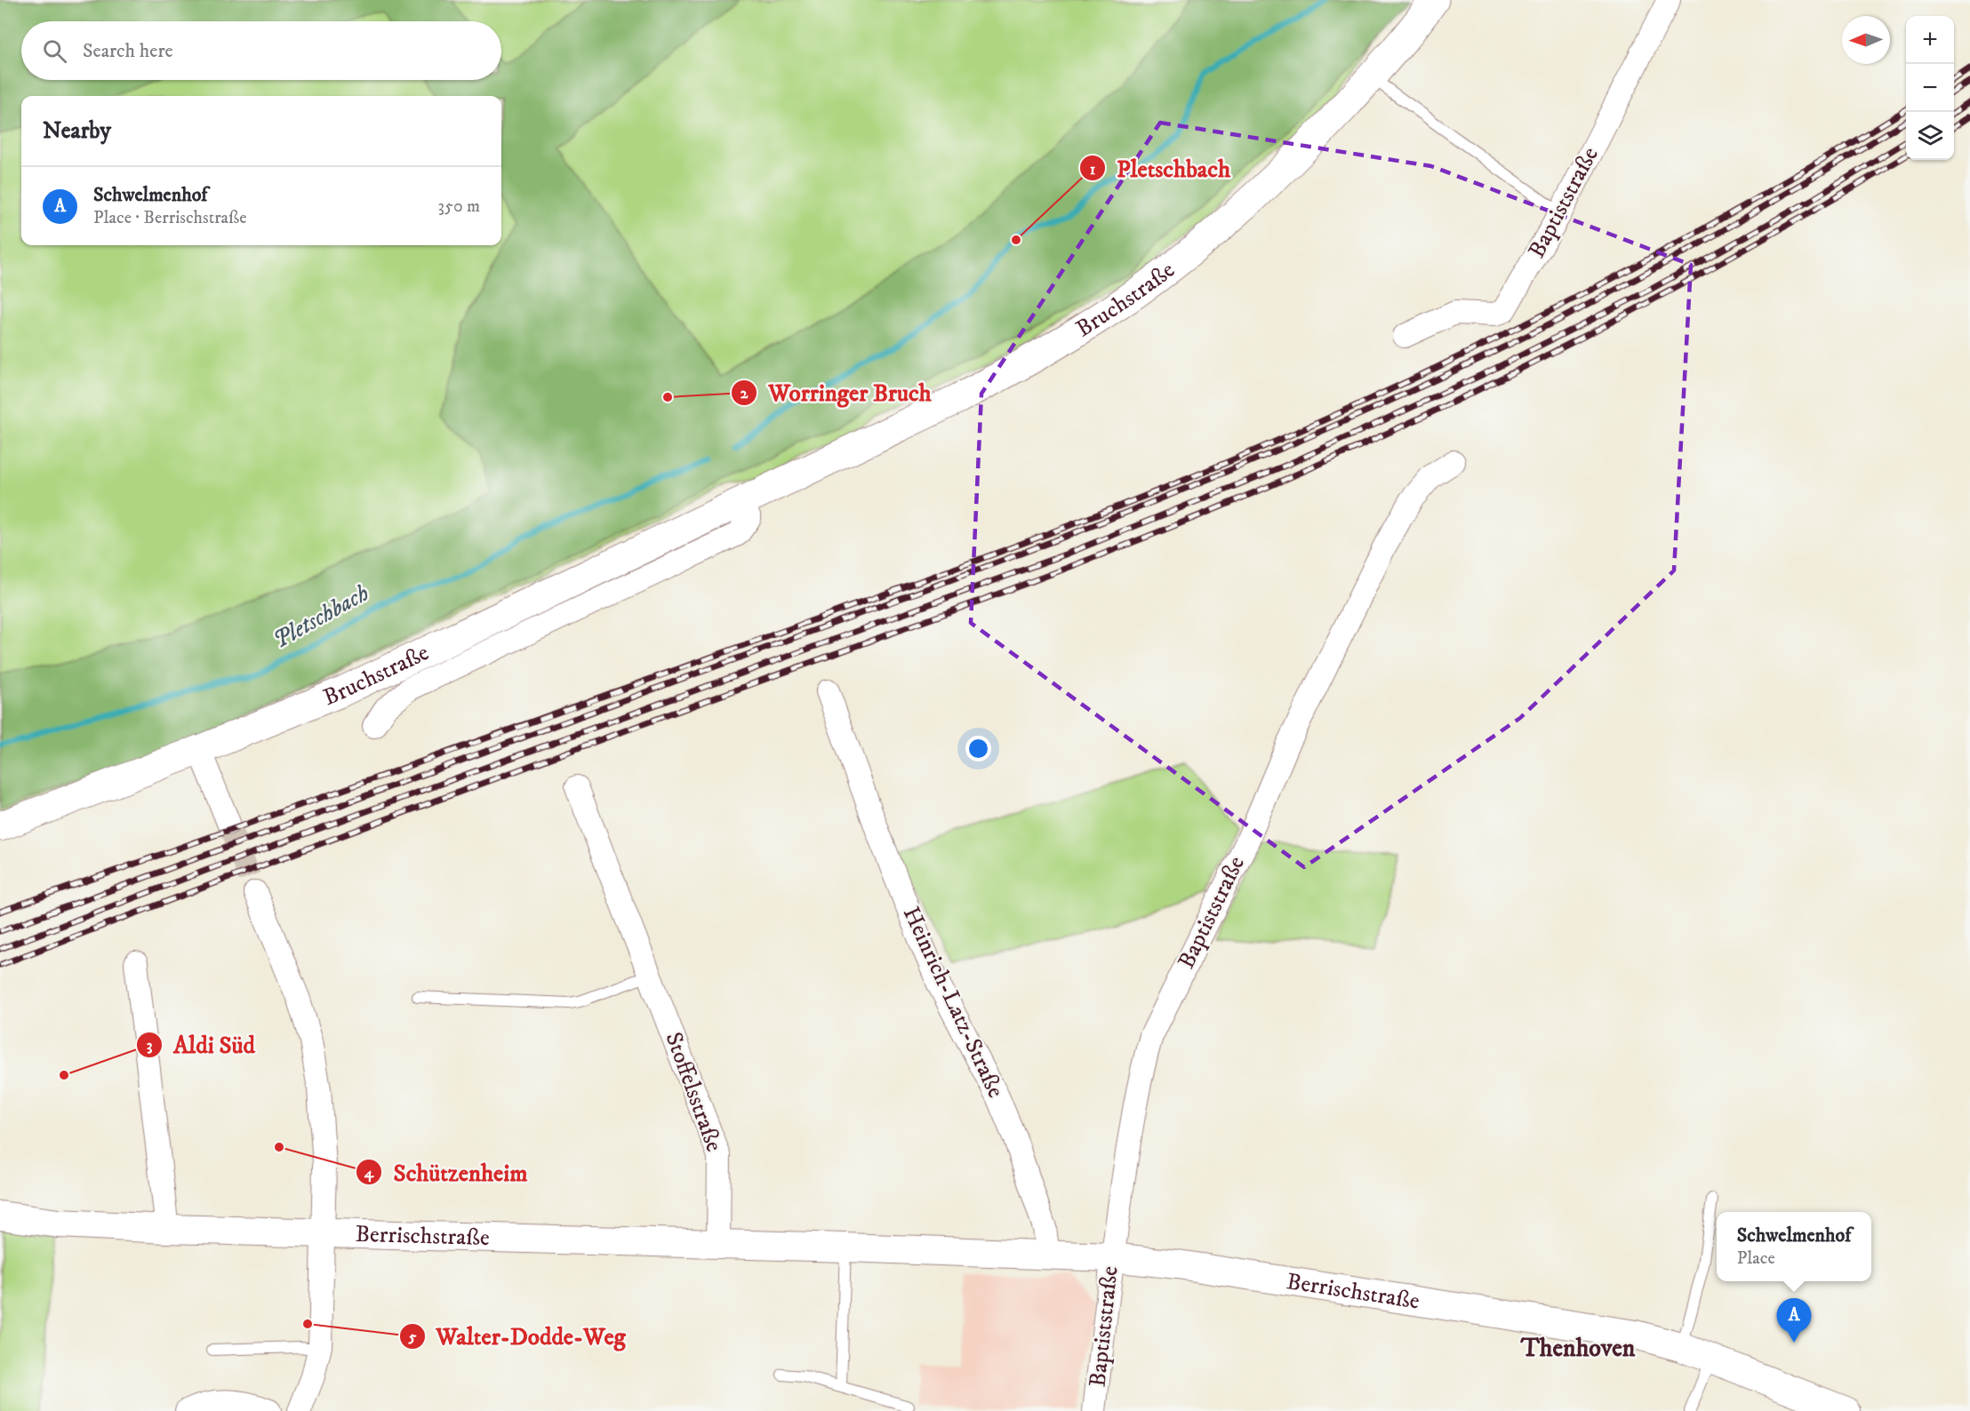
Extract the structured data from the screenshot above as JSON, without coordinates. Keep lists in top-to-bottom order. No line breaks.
{"streets":{"main road":["Bruchstraße"],"street":["Baptiststraße","Heinrich-Latz-Straße","Stoffelsstraße","Berrischstraße"]},"crossings":[["Baptiststraße","Berrischstraße"],["Heinrich-Latz-Straße","Berrischstraße"],["Stoffelsstraße","Berrischstraße"]],"districts":["Thenhoven"],"water":["Pletschbach"],"places":["Pletschbach","Worringer Bruch","Aldi Süd","Schützenheim","Walter-Dodde-Weg"],"north":"left","page":{"map_buttons":["+","−"],"search":"Search here","heading":"Nearby","list":[{"mark":"A","name":"Schwelmenhof","note":"Place · Berrischstraße","value":"350 m"}],"popup":["Schwelmenhof","Place"],"pins":"A"}}
